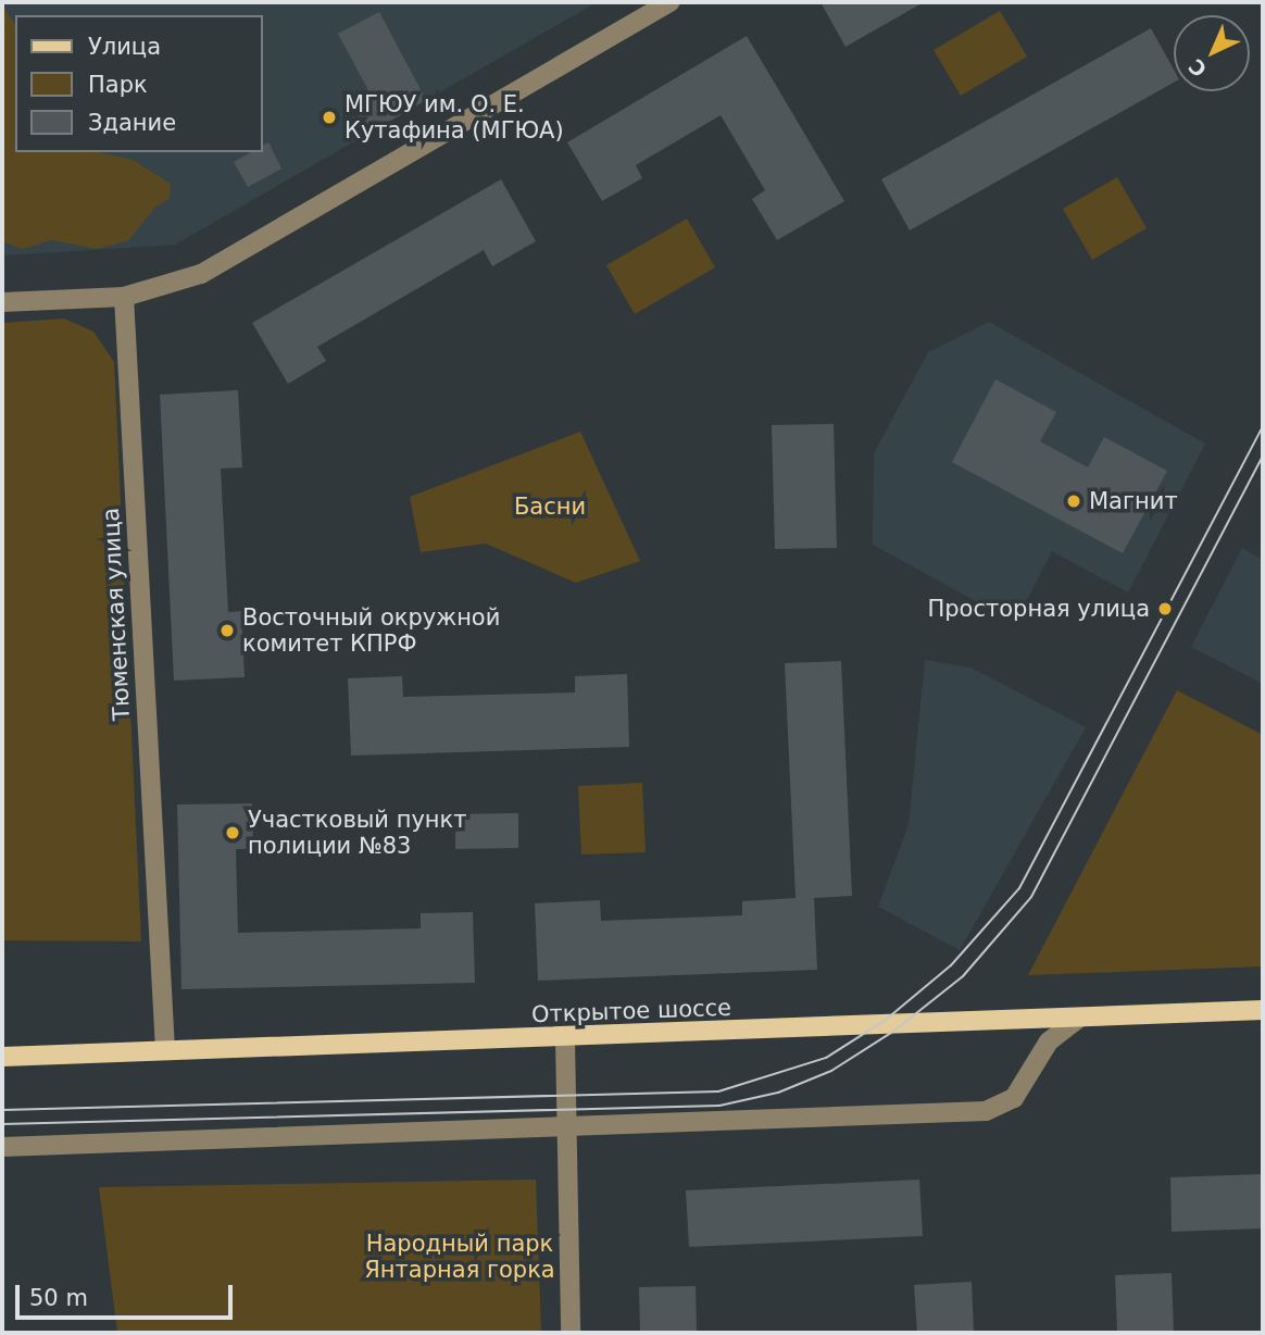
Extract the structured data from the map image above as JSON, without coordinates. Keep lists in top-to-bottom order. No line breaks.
{"streets":{"main road":["Открытое шоссе"],"street":["Тюменская улица"]},"crossings":[["Тюменская улица","Открытое шоссе"]],"parks":["Басни","Народный парк Янтарная горка"],"places":["МГЮУ им. О. Е. Кутафина (МГЮА)","Магнит","Просторная улица","Восточный окружной комитет КПРФ","Участковый пункт полиции №83"],"legend":["Улица","Парк","Здание"],"scale_bar":"50 m","north":"bottom left"}
